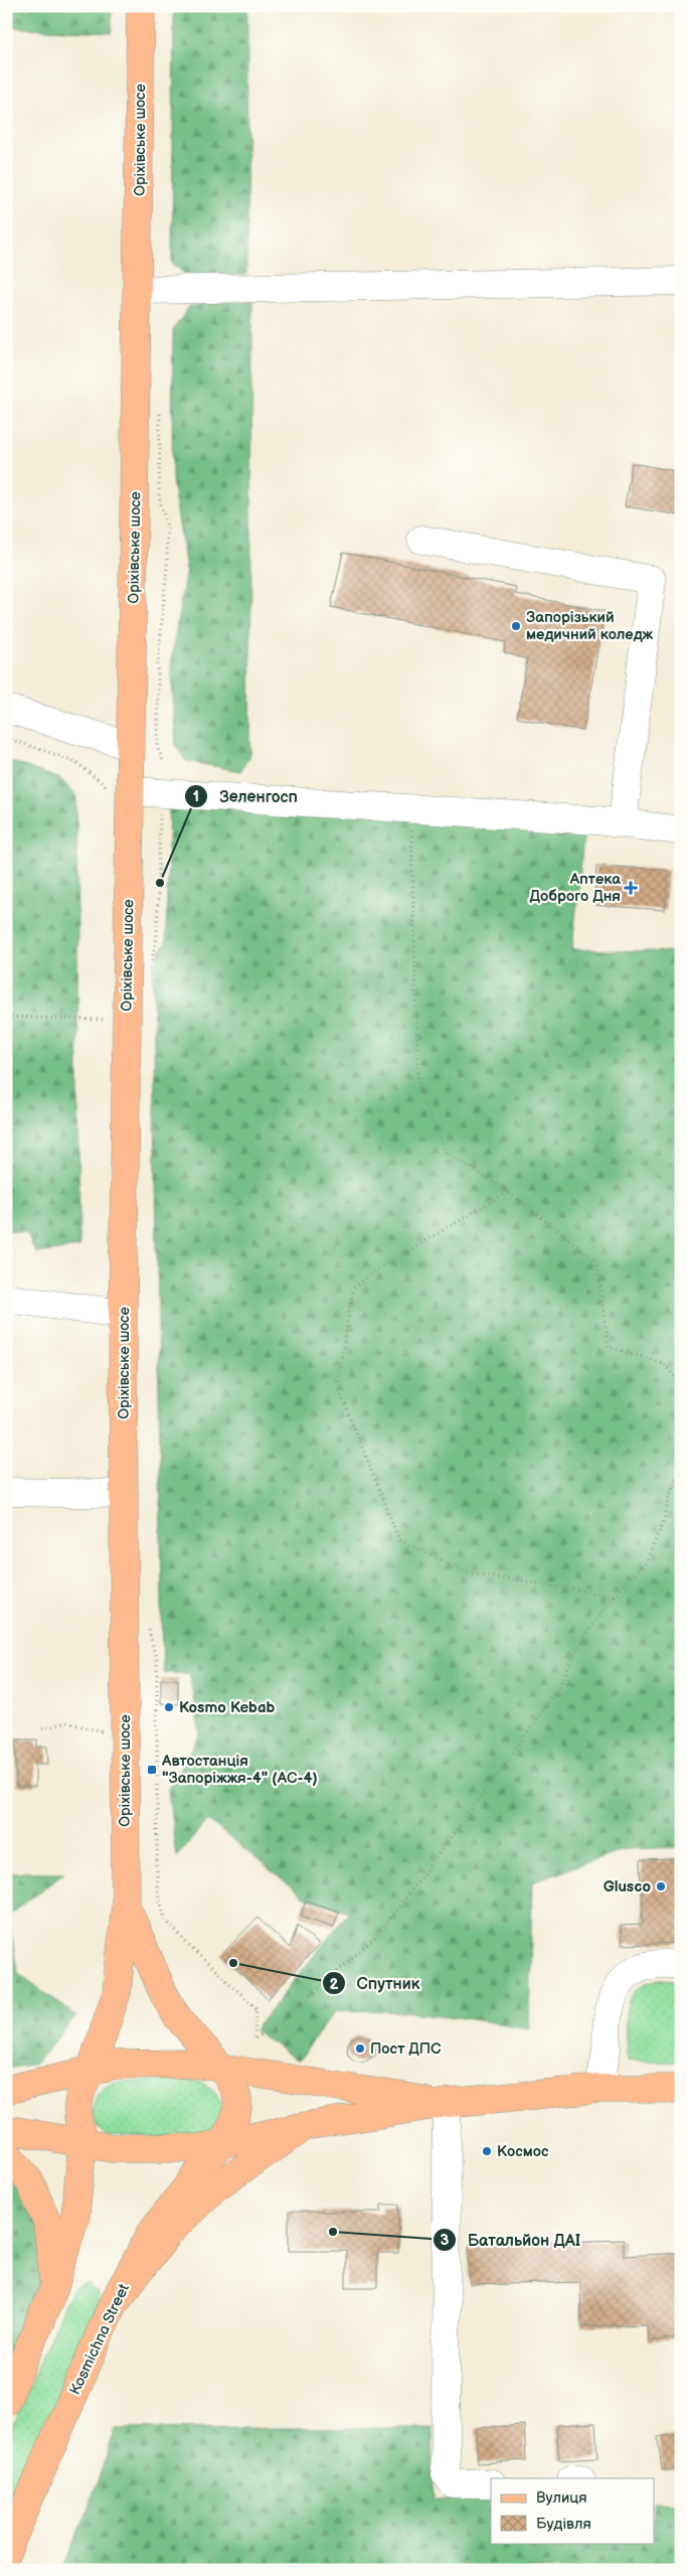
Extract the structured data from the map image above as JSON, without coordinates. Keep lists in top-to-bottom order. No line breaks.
{"streets":{"main road":["Оріхівське шосе","Kosmichna Street"]},"crossings":[["Оріхівське шосе","Kosmichna Street"]],"places":{"other":["Запорізький медичний коледж","Зеленгосп","Kosmo Kebab","Glusco","Спутник","Пост ДПС","Космос","Батальйон ДАI"],"health":["Аптека Доброго Дня"],"transit":["Автостанція \"Запоріжжя-4\" (АС-4)"]},"legend":["Вулиця","Будівля"]}
